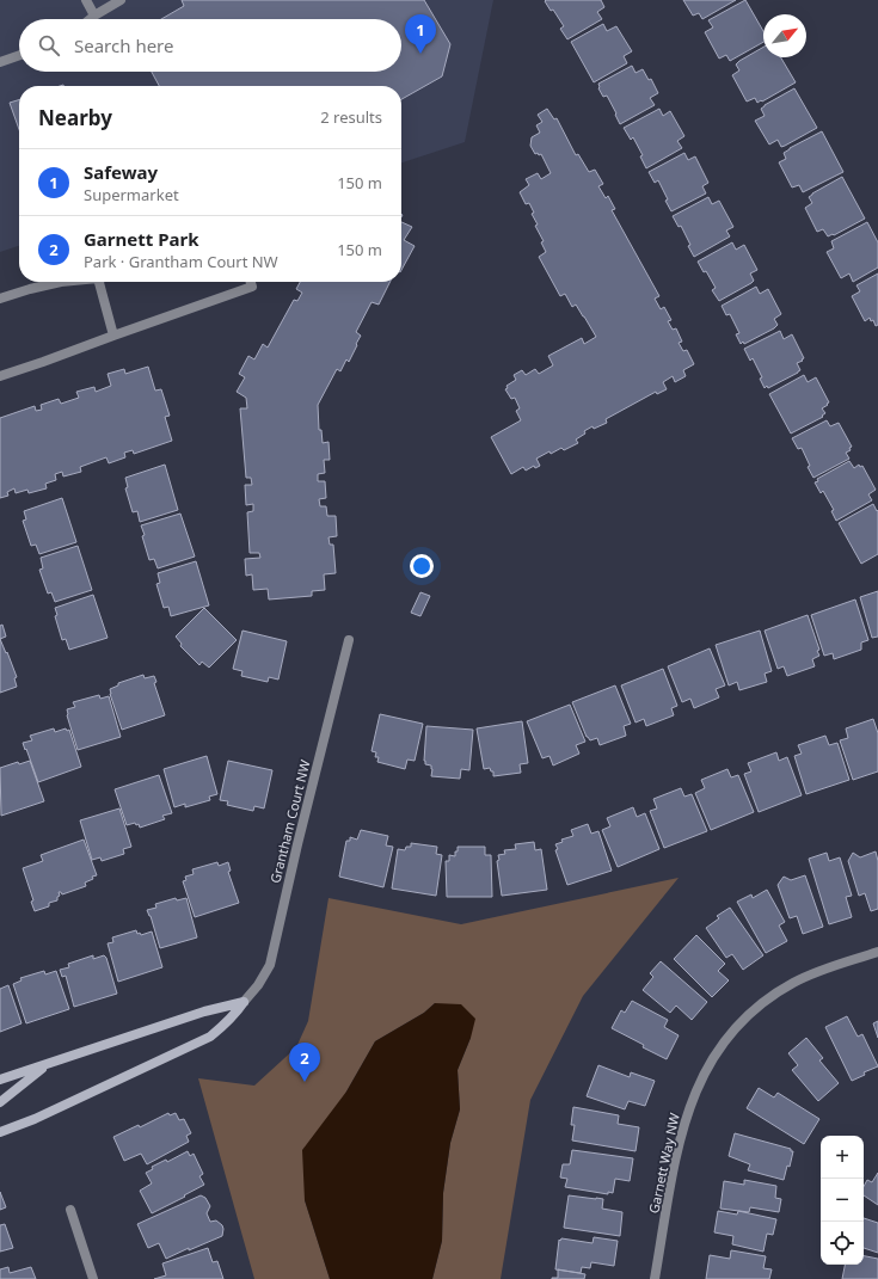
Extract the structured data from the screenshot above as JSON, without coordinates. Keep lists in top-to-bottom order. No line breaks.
{"streets":{"street":["Grantham Court NW","Garnett Way NW"]},"north":"top right","page":{"pins":["1","2"],"search":"Search here","heading":["Nearby","2 results"],"list":[{"mark":"1","name":"Safeway","note":"Supermarket","value":"150 m"},{"mark":"2","name":"Garnett Park","note":"Park · Grantham Court NW","value":"150 m"}],"map_buttons":["+","−"]}}
